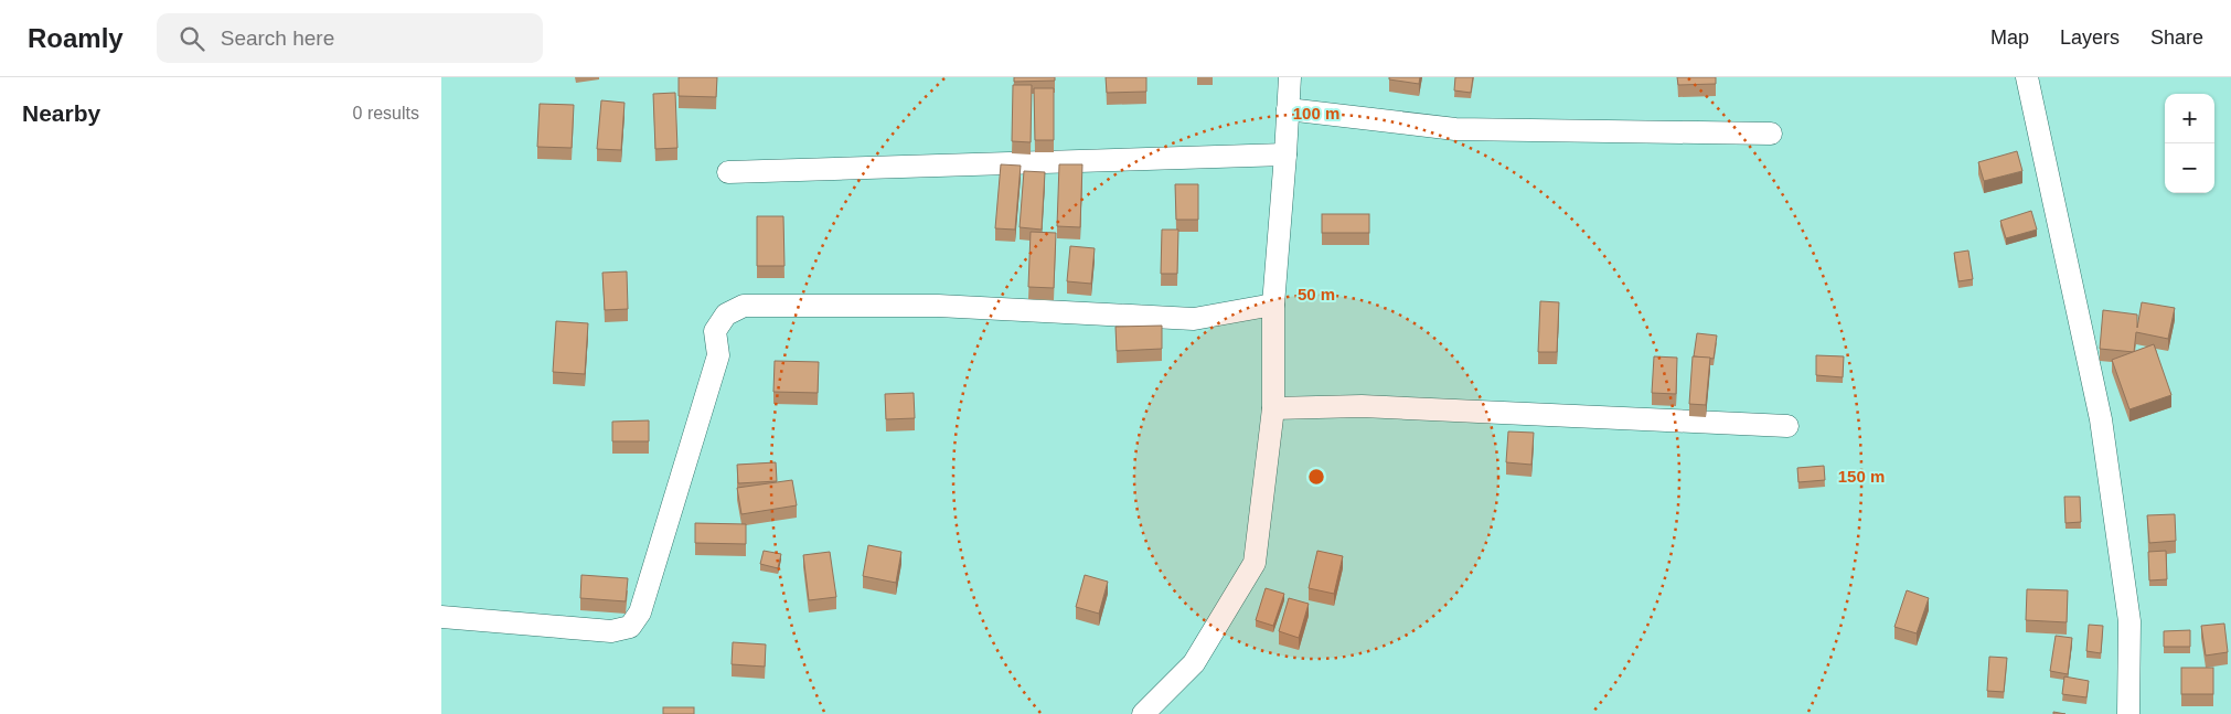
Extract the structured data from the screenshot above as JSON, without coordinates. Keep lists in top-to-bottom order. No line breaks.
{"page":{"header":"Roamly","search":"Search here","nav":["Map","Layers","Share"],"heading":["Nearby","0 results"],"map_buttons":["+","−"]},"rings":["100 m","50 m","150 m"]}
